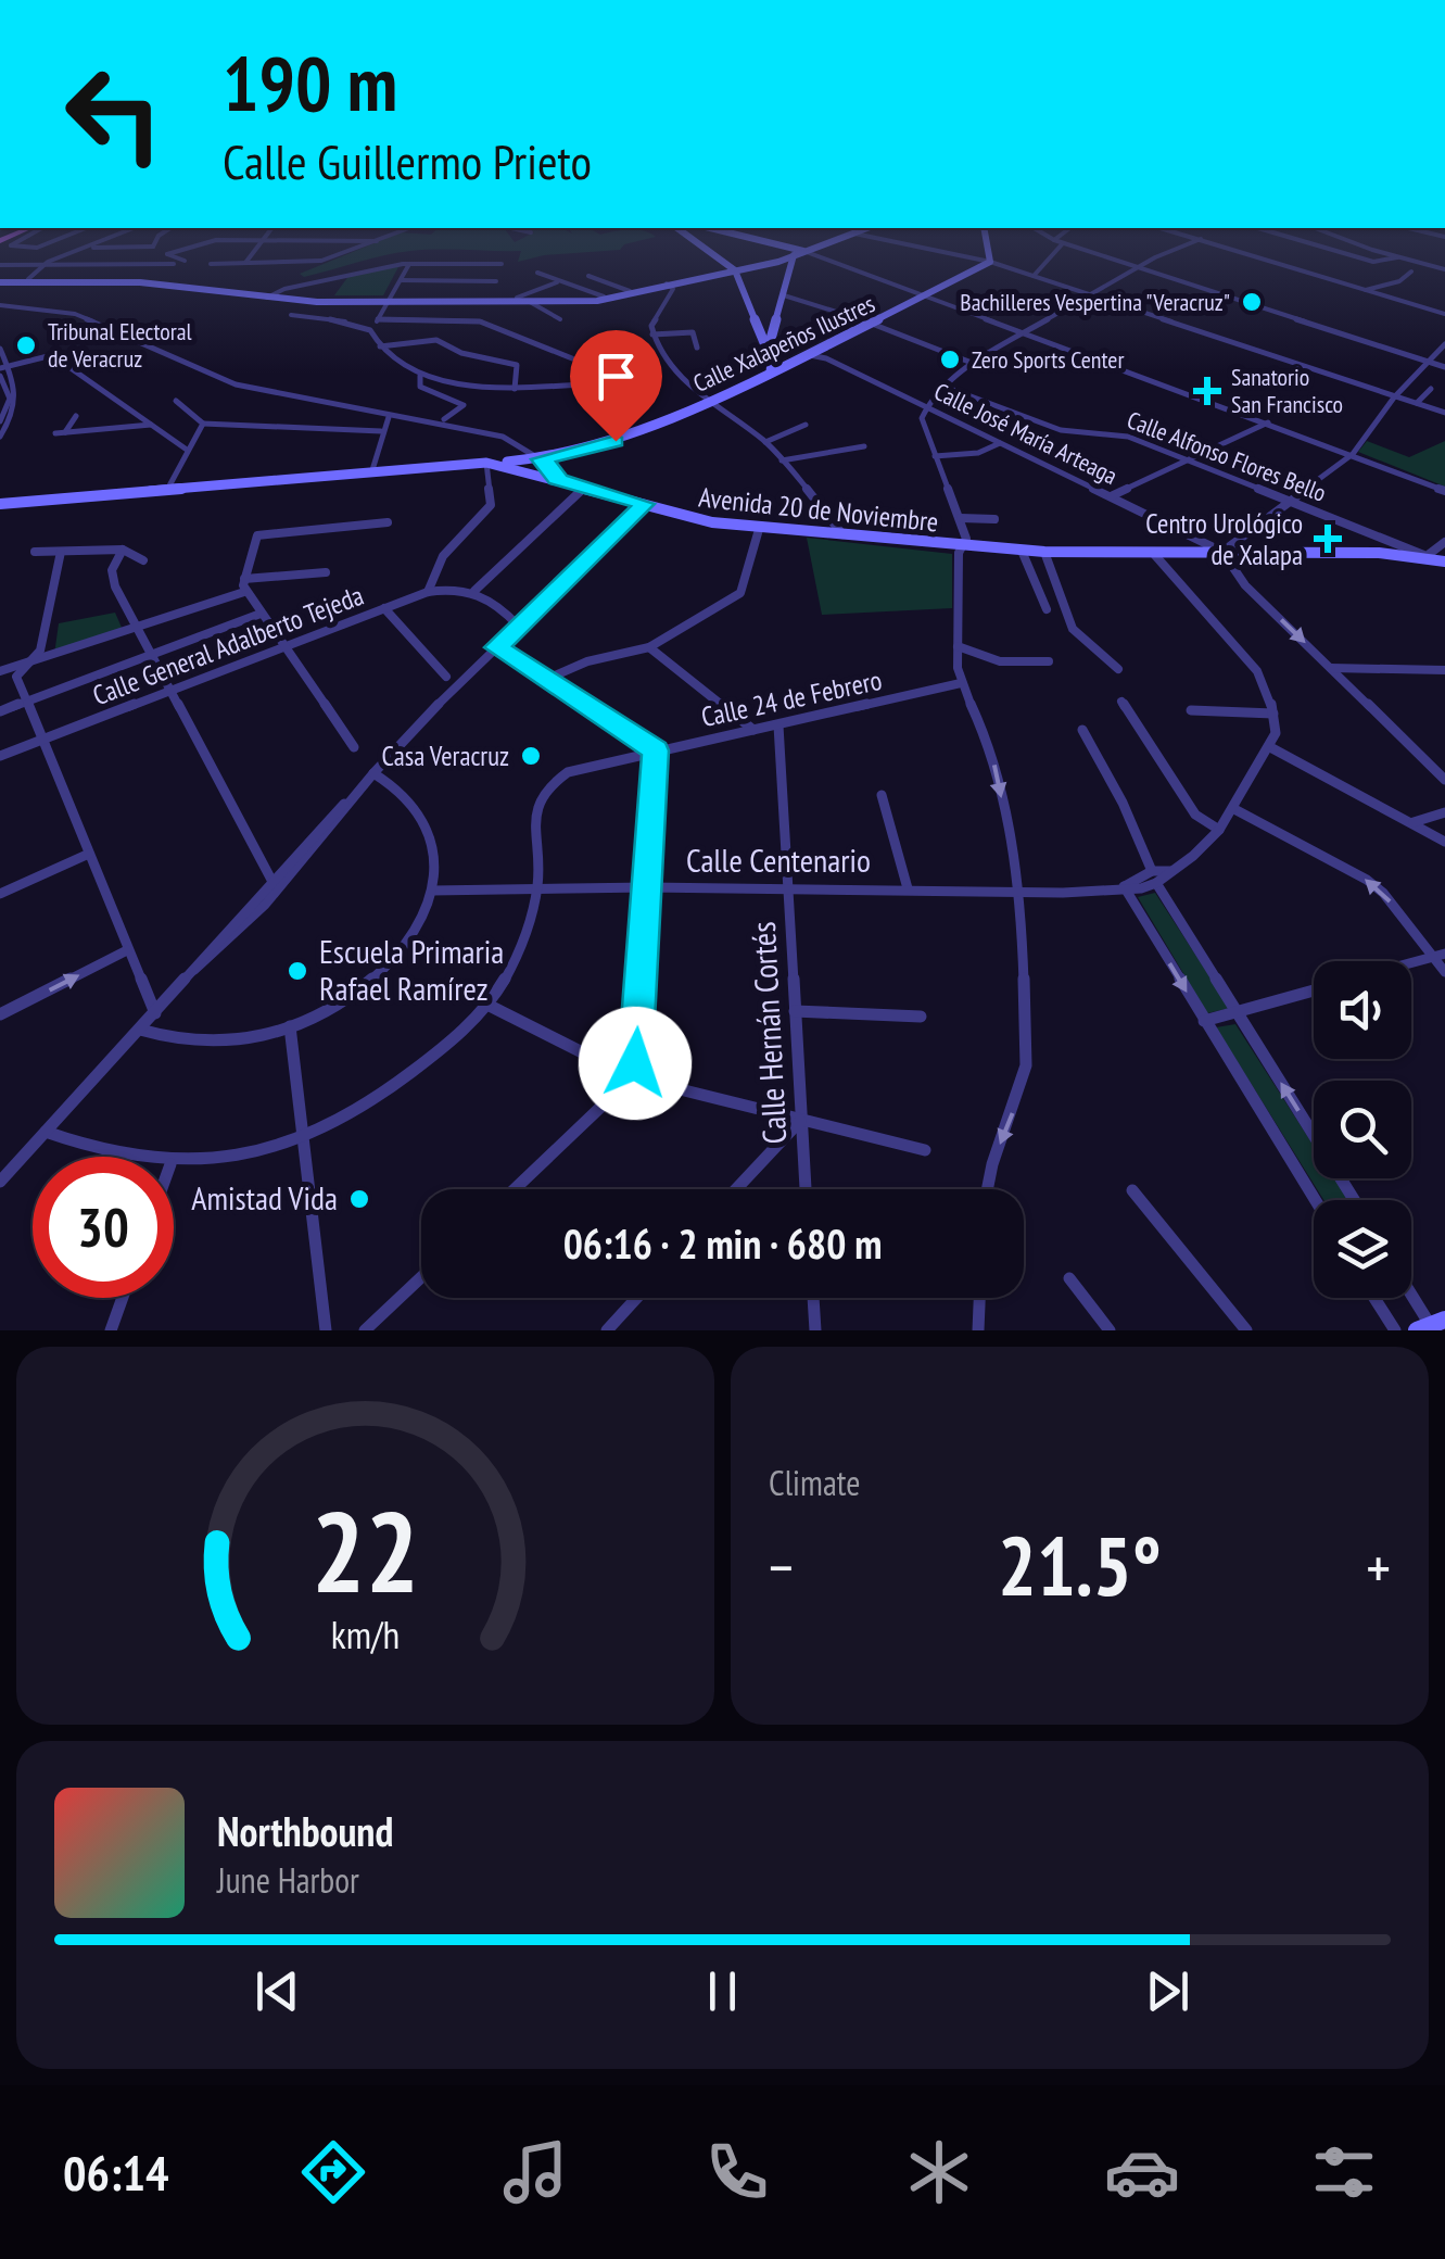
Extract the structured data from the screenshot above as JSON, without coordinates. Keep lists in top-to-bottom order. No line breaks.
{"streets":{"main road":["Calle Xalapeños Ilustres","Avenida 20 de Noviembre"],"street":["Calle José María Arteaga","Calle Alfonso Flores Bello","Calle General Adalberto Tejeda","Calle 24 de Febrero","Calle Centenario","Calle Hernán Cortés"]},"crossings":[["Calle Xalapeños Ilustres","Calle José María Arteaga"],["Calle Xalapeños Ilustres","Avenida 20 de Noviembre"],["Calle José María Arteaga","Avenida 20 de Noviembre"],["Calle Alfonso Flores Bello","Avenida 20 de Noviembre"],["Calle 24 de Febrero","Calle Centenario"],["Calle 24 de Febrero","Calle Hernán Cortés"],["Calle Centenario","Calle Hernán Cortés"]],"places":{"other":["Bachilleres Vespertina \"Veracruz\"","Tribunal Electoral de Veracruz","Zero Sports Center","Casa Veracruz","Escuela Primaria Rafael Ramírez","Amistad Vida"],"health":["Sanatorio San Francisco","Centro Urológico de Xalapa"]},"page":{"turn":["190 m","Calle Guillermo Prieto"],"limit":"30","trip":"06:16 · 2 min · 680 m","tile":"Climate","heat":["−","21.5°","+"],"song":["Northbound","June Harbor"],"tabs":"06:14","gauge":["22","km/h"]}}
